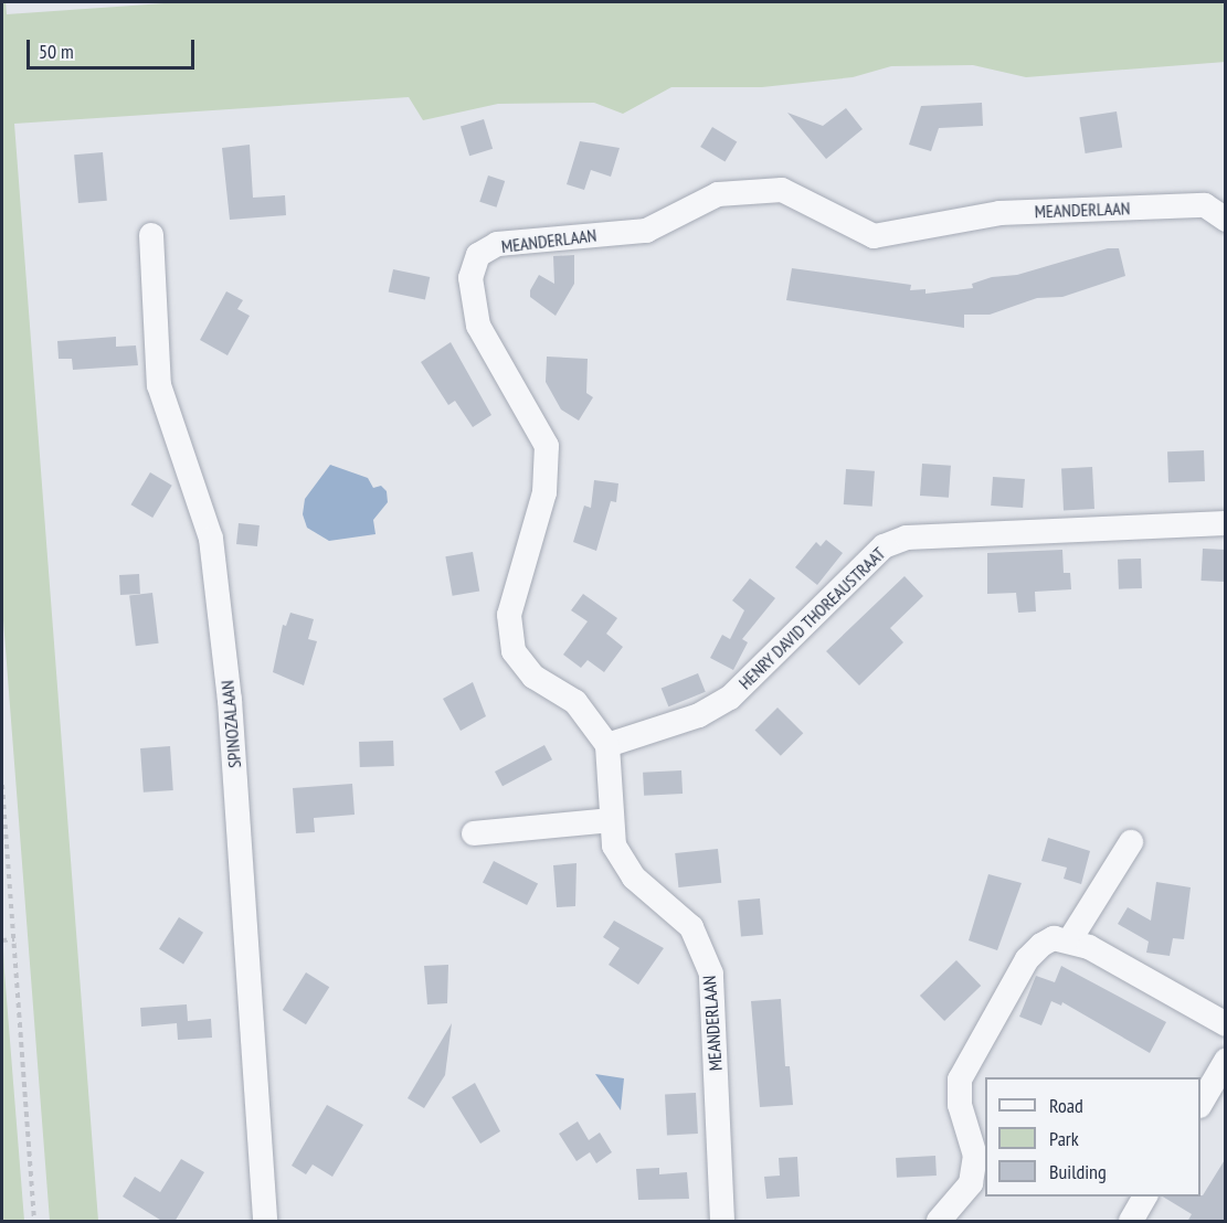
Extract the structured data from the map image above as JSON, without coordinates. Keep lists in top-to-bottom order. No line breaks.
{"streets":{"street":["MEANDERLAAN","HENRY DAVID THOREAUSTRAAT","SPINOZALAAN"]},"crossings":[["MEANDERLAAN","HENRY DAVID THOREAUSTRAAT"]],"legend":["Road","Park","Building"],"scale_bar":"50 m"}
